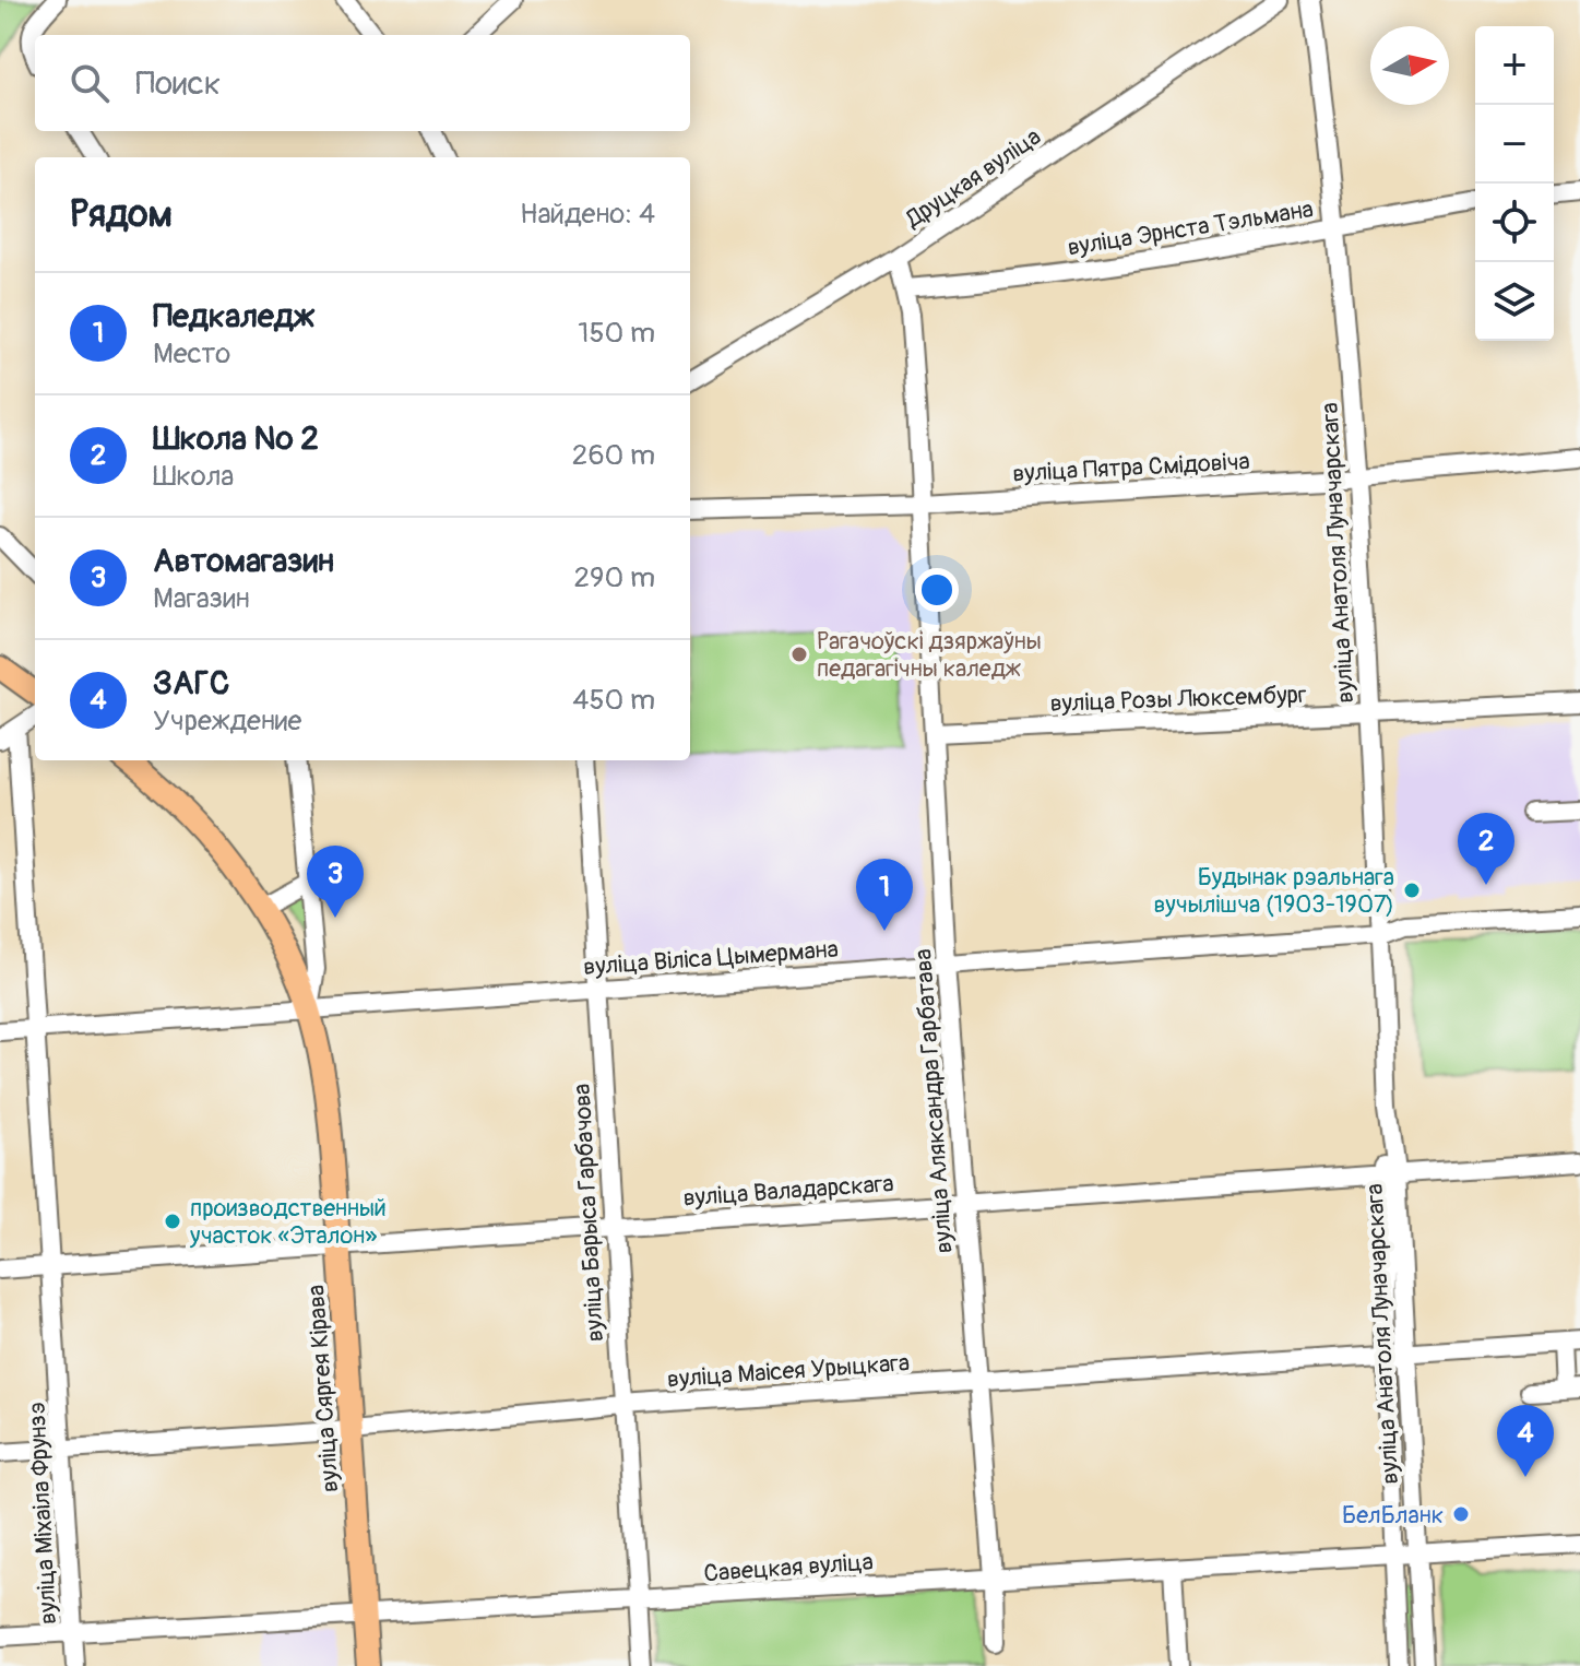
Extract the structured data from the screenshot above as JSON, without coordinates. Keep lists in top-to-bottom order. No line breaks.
{"streets":{"main road":["вуліца Сяргея Кірава"],"street":["Друцкая вуліца","вуліца Эрнста Тэльмана","вуліца Пятра Смідовіча","вуліца Анатоля Луначарскага","вуліца Розы Люксембург","вуліца Віліса Цымермана","вуліца Аляксандра Гарбатава","вуліца Валадарскага","вуліца Барыса Гарбачова","вуліца Маісея Урыцкага","вуліца Міхаіла Фрунзэ","Савецкая вуліца"]},"crossings":[["Друцкая вуліца","вуліца Аляксандра Гарбатава"],["вуліца Эрнста Тэльмана","вуліца Анатоля Луначарскага"],["вуліца Эрнста Тэльмана","вуліца Аляксандра Гарбатава"],["вуліца Пятра Смідовіча","вуліца Анатоля Луначарскага"],["вуліца Пятра Смідовіча","вуліца Аляксандра Гарбатава"],["вуліца Анатоля Луначарскага","вуліца Розы Люксембург"],["вуліца Анатоля Луначарскага","вуліца Віліса Цымермана"],["вуліца Анатоля Луначарскага","вуліца Валадарскага"],["вуліца Анатоля Луначарскага","вуліца Маісея Урыцкага"],["вуліца Анатоля Луначарскага","Савецкая вуліца"],["вуліца Розы Люксембург","вуліца Аляксандра Гарбатава"],["вуліца Віліса Цымермана","вуліца Аляксандра Гарбатава"],["вуліца Віліса Цымермана","вуліца Барыса Гарбачова"],["вуліца Віліса Цымермана","вуліца Сяргея Кірава"],["вуліца Віліса Цымермана","вуліца Міхаіла Фрунзэ"],["вуліца Аляксандра Гарбатава","вуліца Валадарскага"],["вуліца Аляксандра Гарбатава","вуліца Маісея Урыцкага"],["вуліца Аляксандра Гарбатава","Савецкая вуліца"],["вуліца Валадарскага","вуліца Барыса Гарбачова"],["вуліца Валадарскага","вуліца Сяргея Кірава"],["вуліца Валадарскага","вуліца Міхаіла Фрунзэ"],["вуліца Барыса Гарбачова","вуліца Маісея Урыцкага"],["вуліца Барыса Гарбачова","Савецкая вуліца"],["вуліца Маісея Урыцкага","вуліца Сяргея Кірава"],["вуліца Маісея Урыцкага","вуліца Міхаіла Фрунзэ"],["вуліца Сяргея Кірава","Савецкая вуліца"],["вуліца Міхаіла Фрунзэ","Савецкая вуліца"]],"places":["Рагачоўскі дзяржаўны педагагічны каледж","Будынак рэальнага вучылішча (1903-1907)","производственный участок «Эталон»","БелБланк"],"north":"right","page":{"map_buttons":["+","−"],"search":"Поиск","heading":["Рядом","Найдено: 4"],"list":[{"mark":"1","name":"Педкаледж","note":"Место","value":"150 m"},{"mark":"2","name":"Школа № 2","note":"Школа","value":"260 m"},{"mark":"3","name":"Автомагазин","note":"Магазин","value":"290 m"},{"mark":"4","name":"ЗАГС","note":"Учреждение","value":"450 m"}],"pins":["2","3","1","4"]}}
